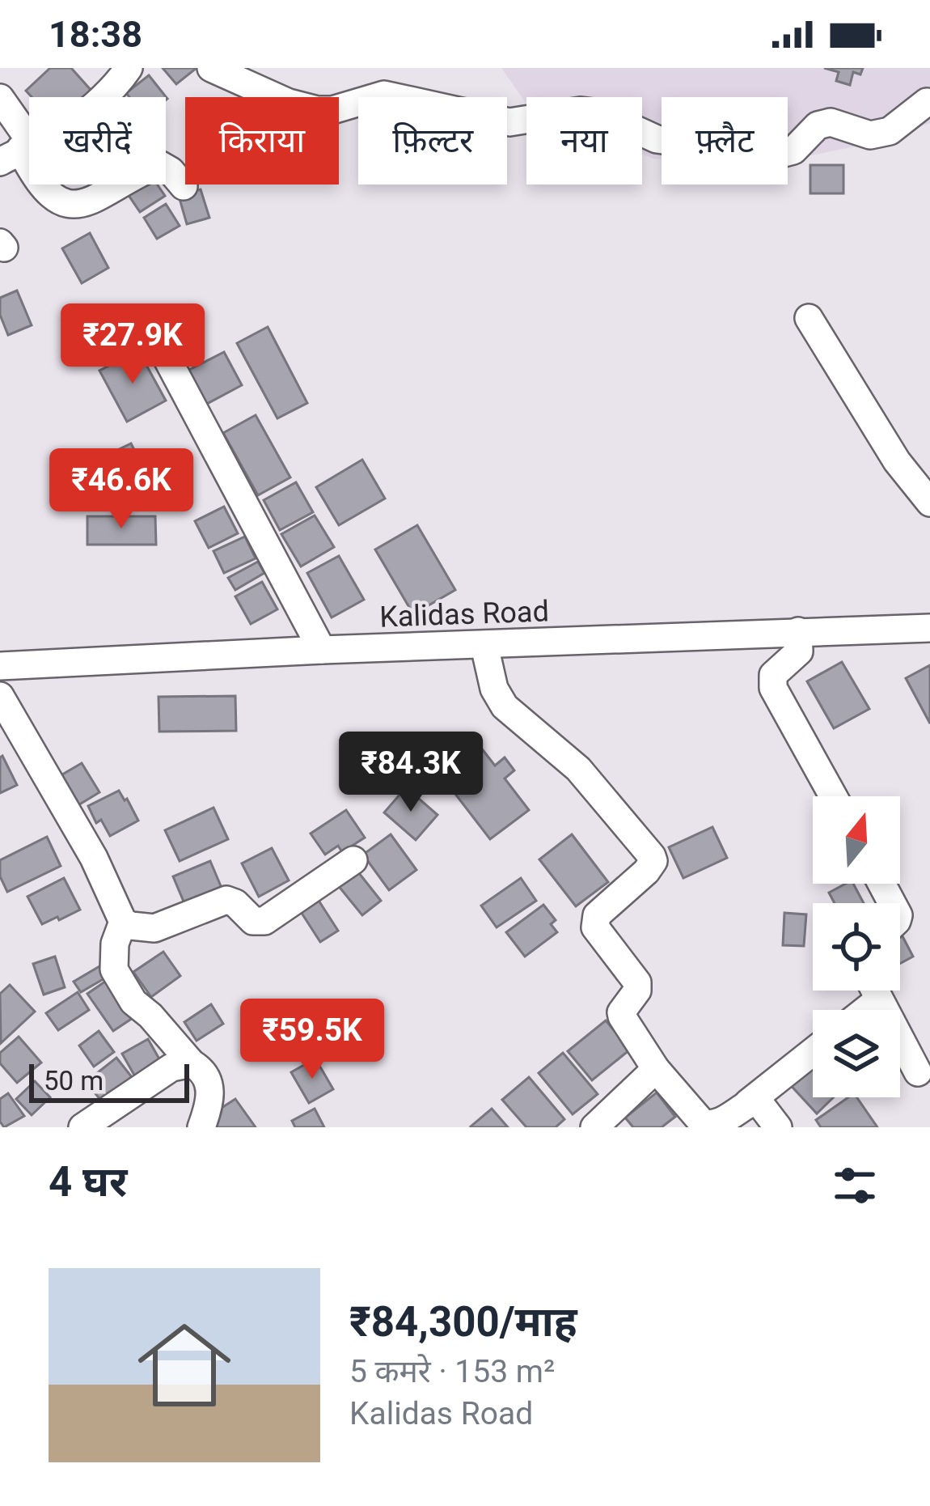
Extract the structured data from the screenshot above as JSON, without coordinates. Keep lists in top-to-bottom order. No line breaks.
{"streets":{"street":["Kalidas Road"]},"scale_bar":"50 m","north":"top","page":{"status":"18:38","chip":["खरीदें","किराया","फ़िल्टर","नया","फ़्लैट"],"price":["₹27.9K","₹46.6K","₹84.3K","₹59.5K"],"scale":"50 m","heading":"4 घर","list":[{"name":"₹84,300/माह","note":"5 कमरे · 153 m² · Kalidas Road"}]}}
